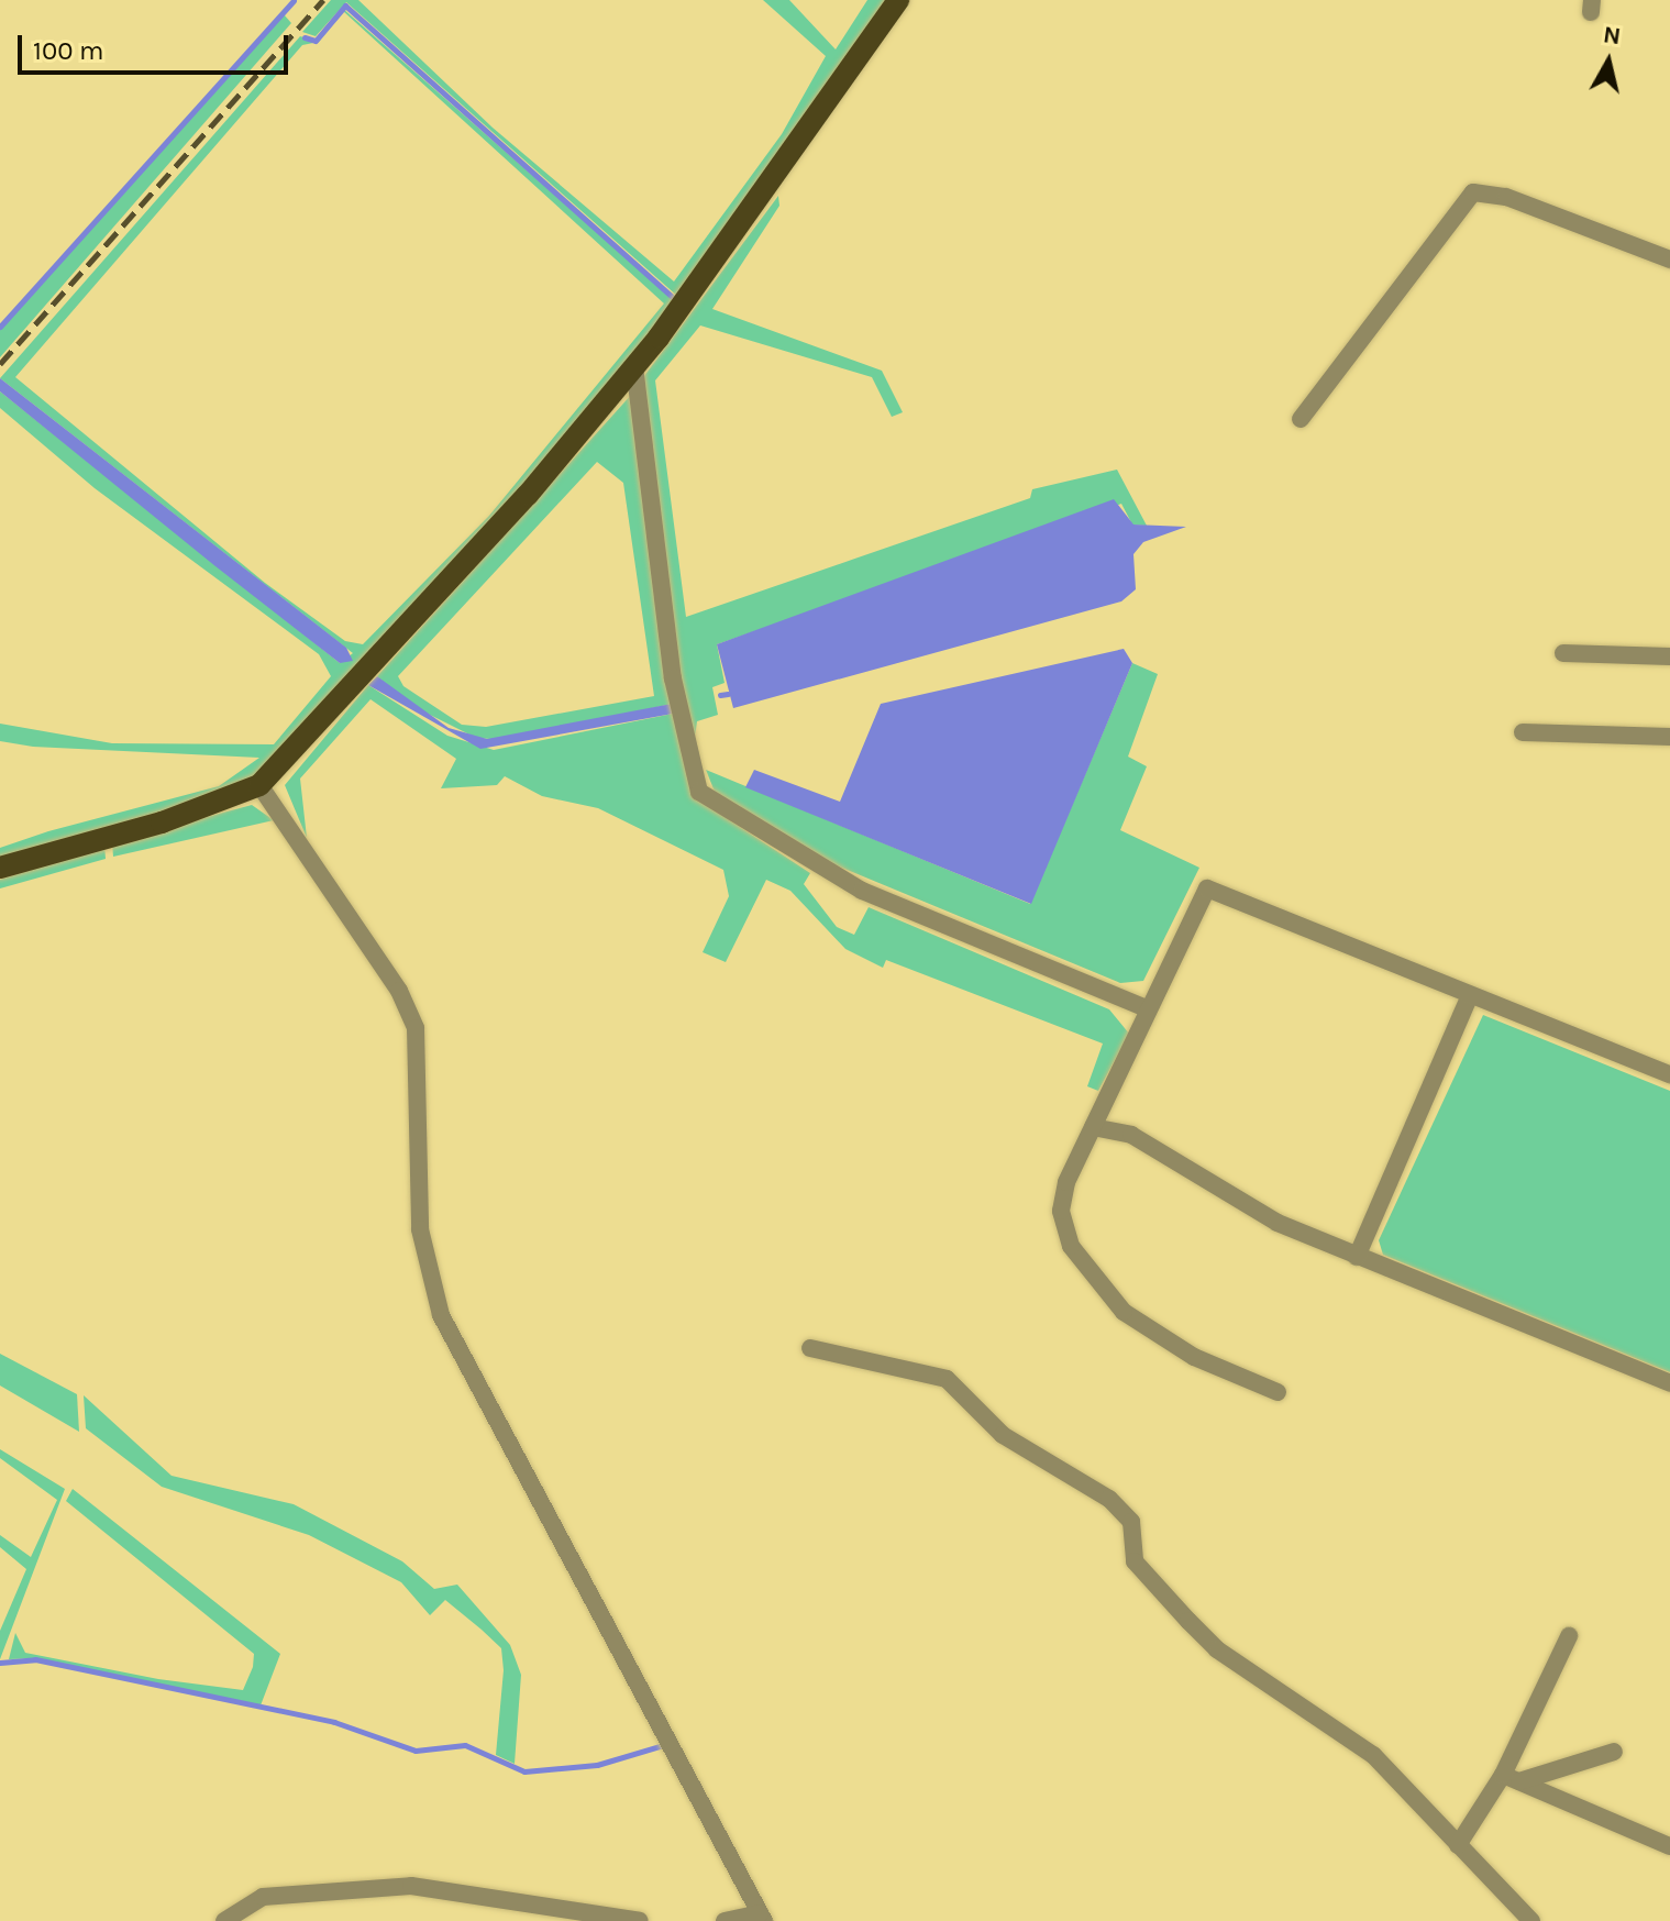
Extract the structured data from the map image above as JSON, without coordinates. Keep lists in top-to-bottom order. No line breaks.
{"scale_bar":"100 m","north":"top"}
